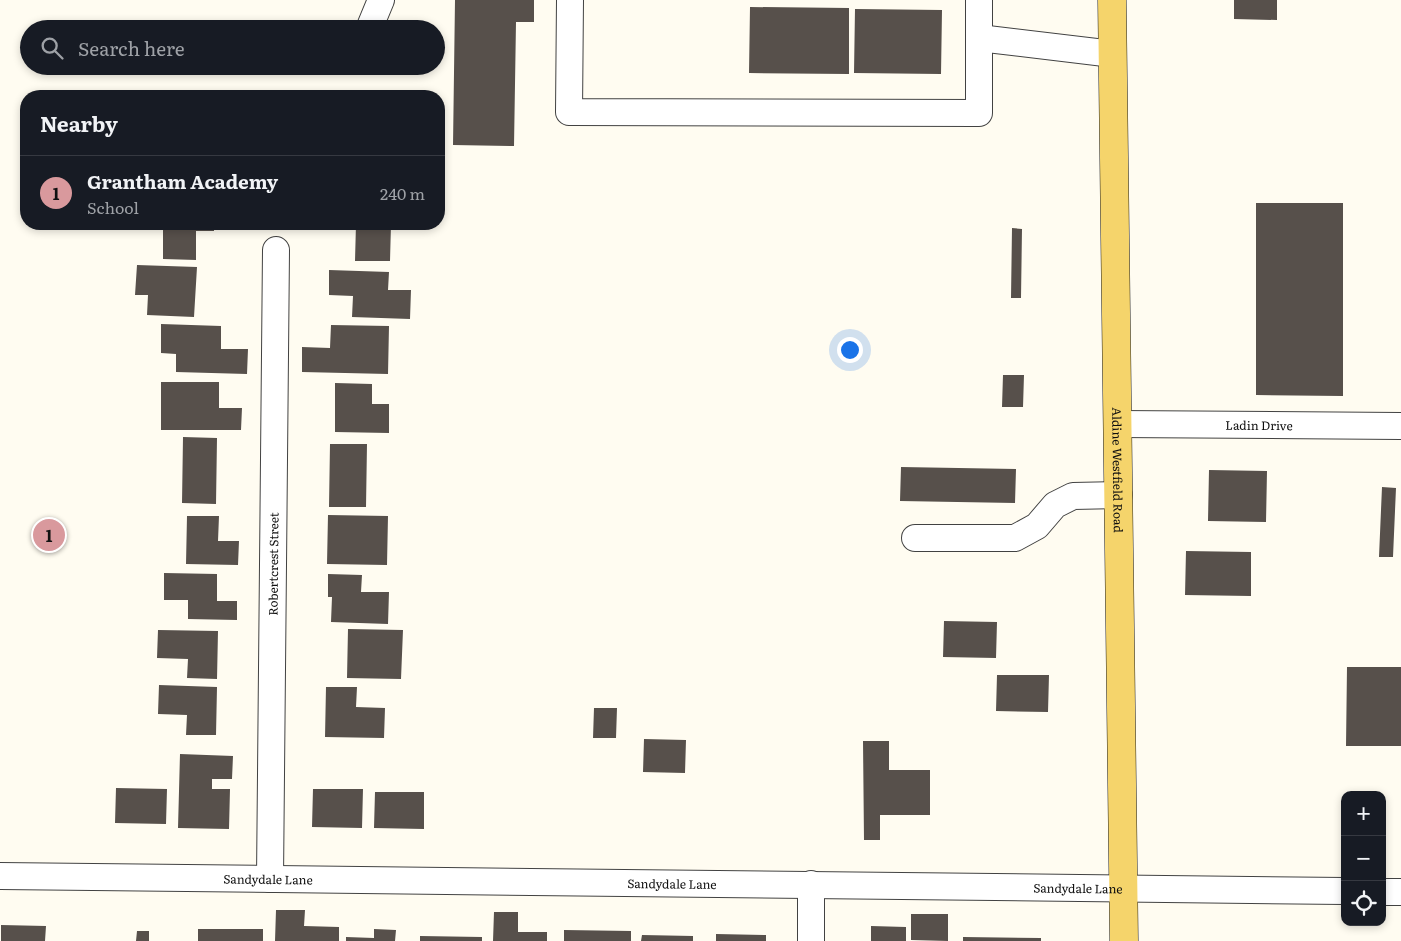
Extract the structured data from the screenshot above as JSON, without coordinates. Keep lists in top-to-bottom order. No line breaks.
{"streets":{"main road":["Aldine Westfield Road"],"street":["Ladin Drive","Robertcrest Street","Sandydale Lane"]},"crossings":[["Ladin Drive","Aldine Westfield Road"],["Aldine Westfield Road","Sandydale Lane"],["Robertcrest Street","Sandydale Lane"]],"page":{"search":"Search here","heading":"Nearby","list":[{"mark":"1","name":"Grantham Academy","note":"School","value":"240 m"}],"pins":"1","map_buttons":["+","−"]}}
